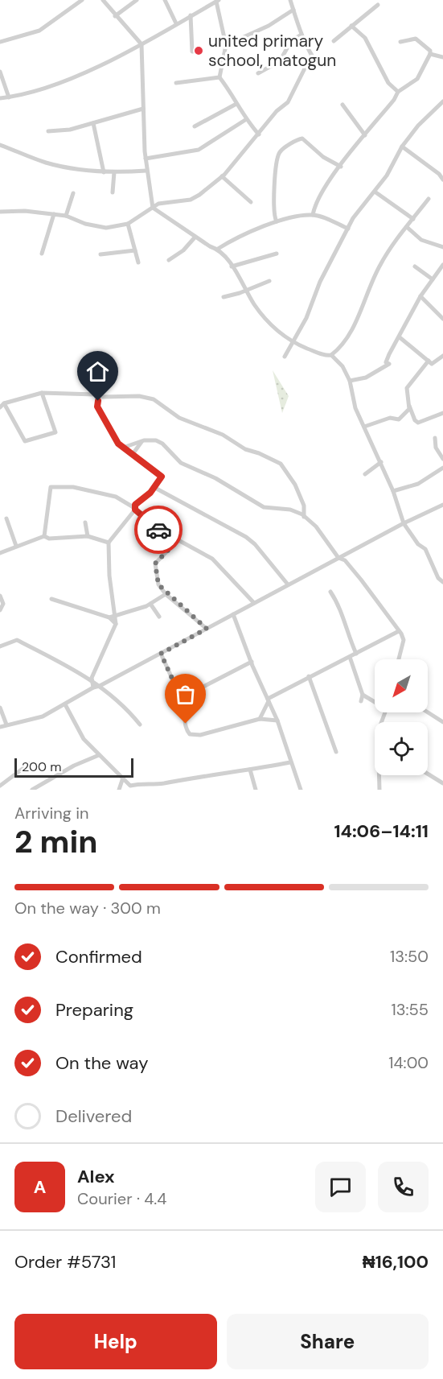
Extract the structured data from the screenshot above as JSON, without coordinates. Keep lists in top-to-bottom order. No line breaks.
{"places":["united primary school, matogun"],"scale_bar":"200 m","north":"bottom left","page":{"scale":"200 m","heading":["2 min","Arriving in","14:06–14:11"],"panel":["Alex","Courier · 4.4","Order #5731","₦16,100"],"bar":"On the way · 300 m","list":[["Confirmed","13:50"],["Preparing","13:55"],["On the way","14:00"],"Delivered"],"round":"A","buttons":["Help","Share"]}}
